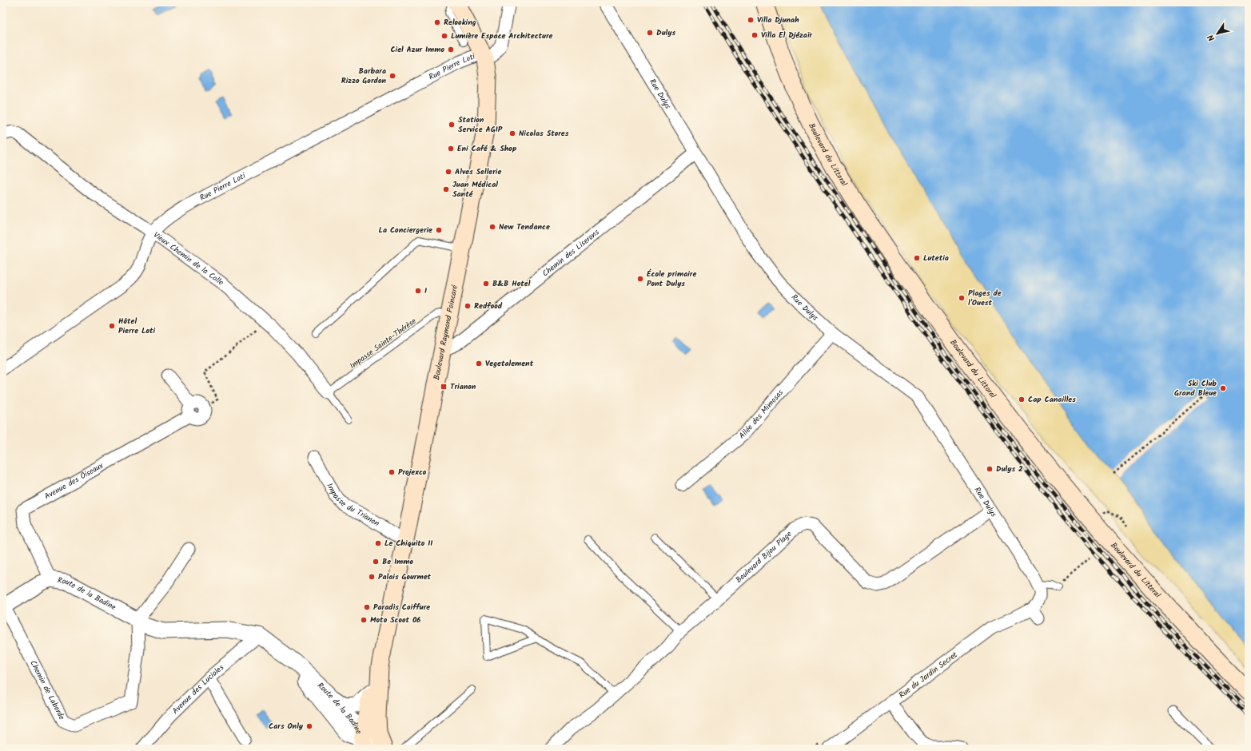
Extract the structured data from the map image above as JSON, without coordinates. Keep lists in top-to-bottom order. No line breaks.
{"streets":{"main road":["Boulevard du Littoral","Boulevard Raymond Poincaré"],"street":["Rue Pierre Loti","Rue Dulys","Chemin des Liserons","Vieux Chemin de la Colle","Allée des Mimosas","Avenue des Oiseaux","Impasse du Trianon","Boulevard Bijou Plage","Route de la Badine","Rue du Jardin Secret","Chemin de Laborde","Avenue des Lucioles"],"lane":["Impasse Sainte-Thérèse"]},"crossings":[["Rue Pierre Loti","Vieux Chemin de la Colle"],["Rue Pierre Loti","Boulevard Raymond Poincaré"],["Rue Dulys","Chemin des Liserons"],["Rue Dulys","Allée des Mimosas"],["Rue Dulys","Boulevard Bijou Plage"],["Rue Dulys","Rue du Jardin Secret"],["Chemin des Liserons","Boulevard Raymond Poincaré"],["Vieux Chemin de la Colle","Impasse Sainte-Thérèse"],["Boulevard Raymond Poincaré","Impasse Sainte-Thérèse"],["Boulevard Raymond Poincaré","Impasse du Trianon"],["Boulevard Raymond Poincaré","Route de la Badine"],["Avenue des Oiseaux","Route de la Badine"],["Route de la Badine","Chemin de Laborde"],["Route de la Badine","Avenue des Lucioles"]],"places":{"other":["Villa Djunah","Relooking","Dulys","Villa El Djézaïr","Lumière Espace Architecture","Ciel Azur Immo","Barbara Rizzo Gordon","Station Service AGIP","Nicolas Stores","Eni Café & Shop","Alves Sellerie","Juan Médical Santé","New Tendance","La Conciergerie","Lutetia","École primaire Pont Dulys","B&B Hotel","I","Plages de l'Ouest","Redfood","Hôtel Pierre Loti","Vegetalement","Ski Club Grand Bleue","Cap Canailles","Dulys 2","Projexco","Le Chiquito II","Be Immo","Palais Gourmet","Paradis Coiffure","Moto Scoot 06","Cars Only"],"transit":["Trianon"]},"north":"bottom left"}
